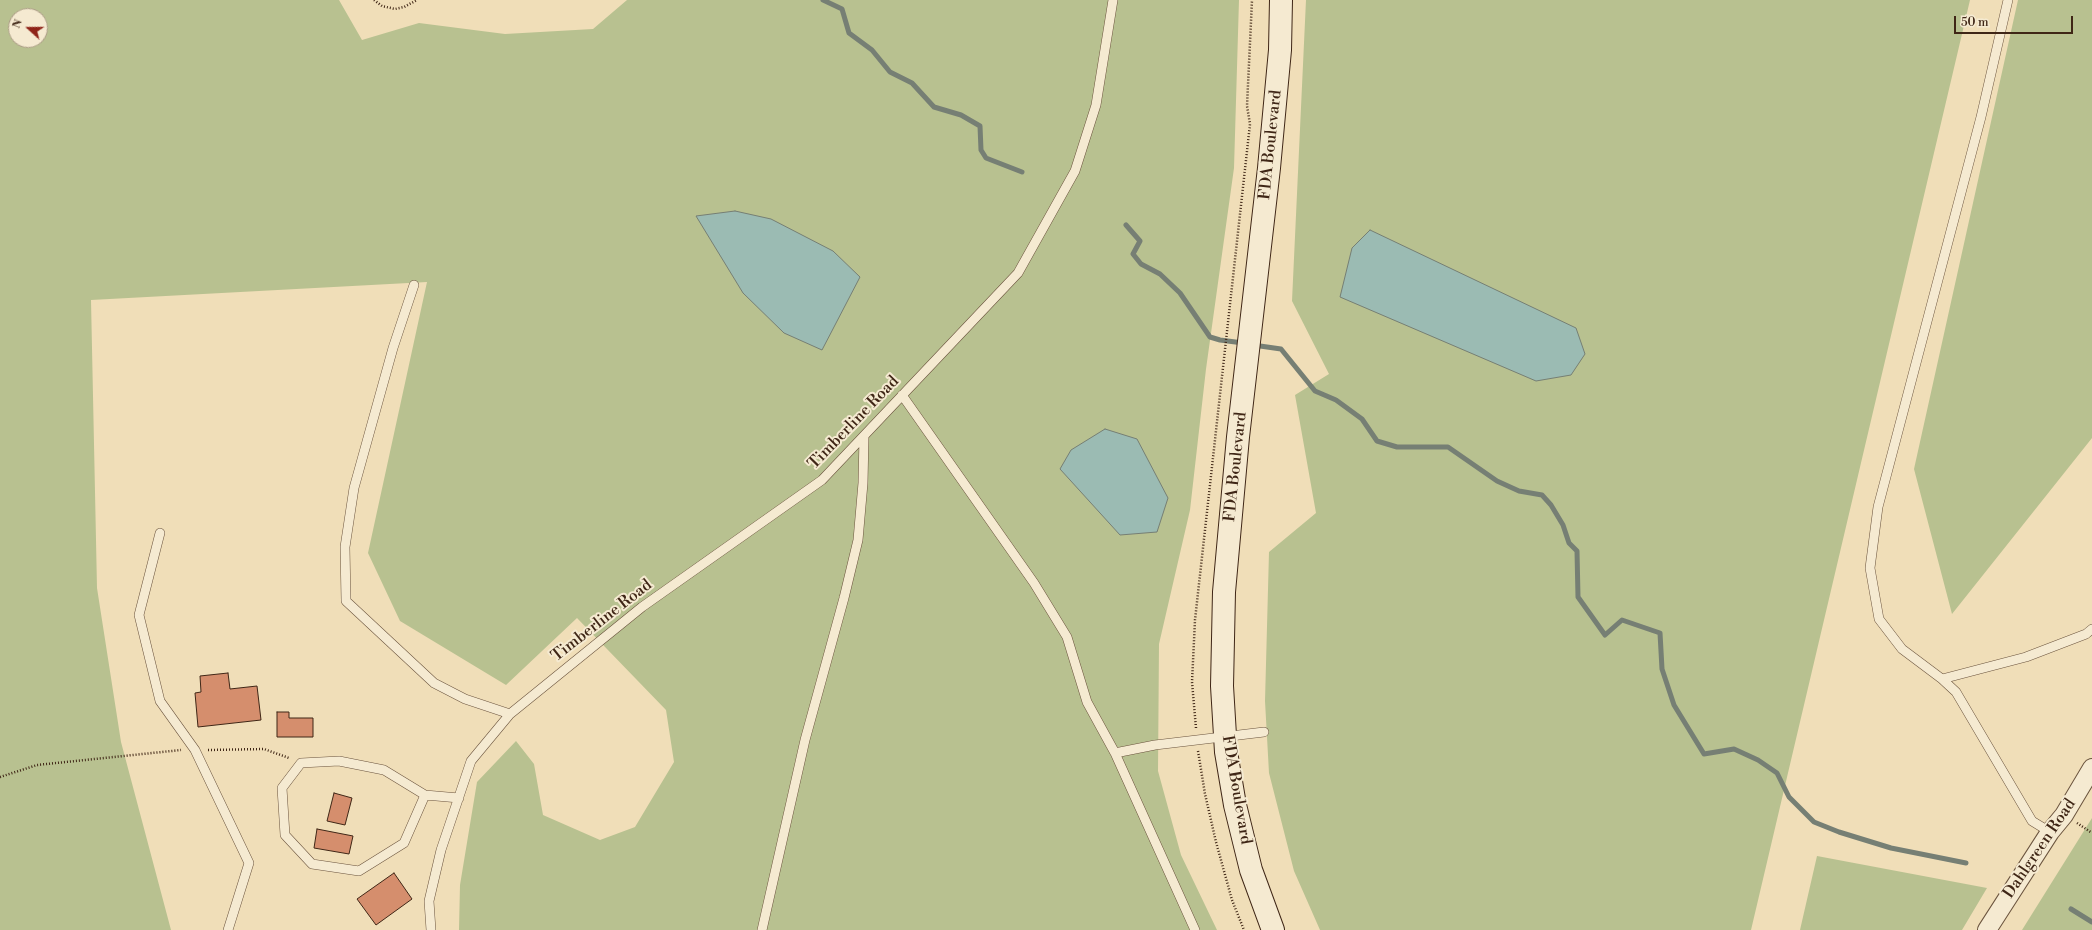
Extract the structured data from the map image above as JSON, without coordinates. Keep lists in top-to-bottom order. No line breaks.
{"streets":{"street":["FDA Boulevard","Dahlgreen Road"],"lane":["Timberline Road"]},"scale_bar":"50 m","north":"left"}
